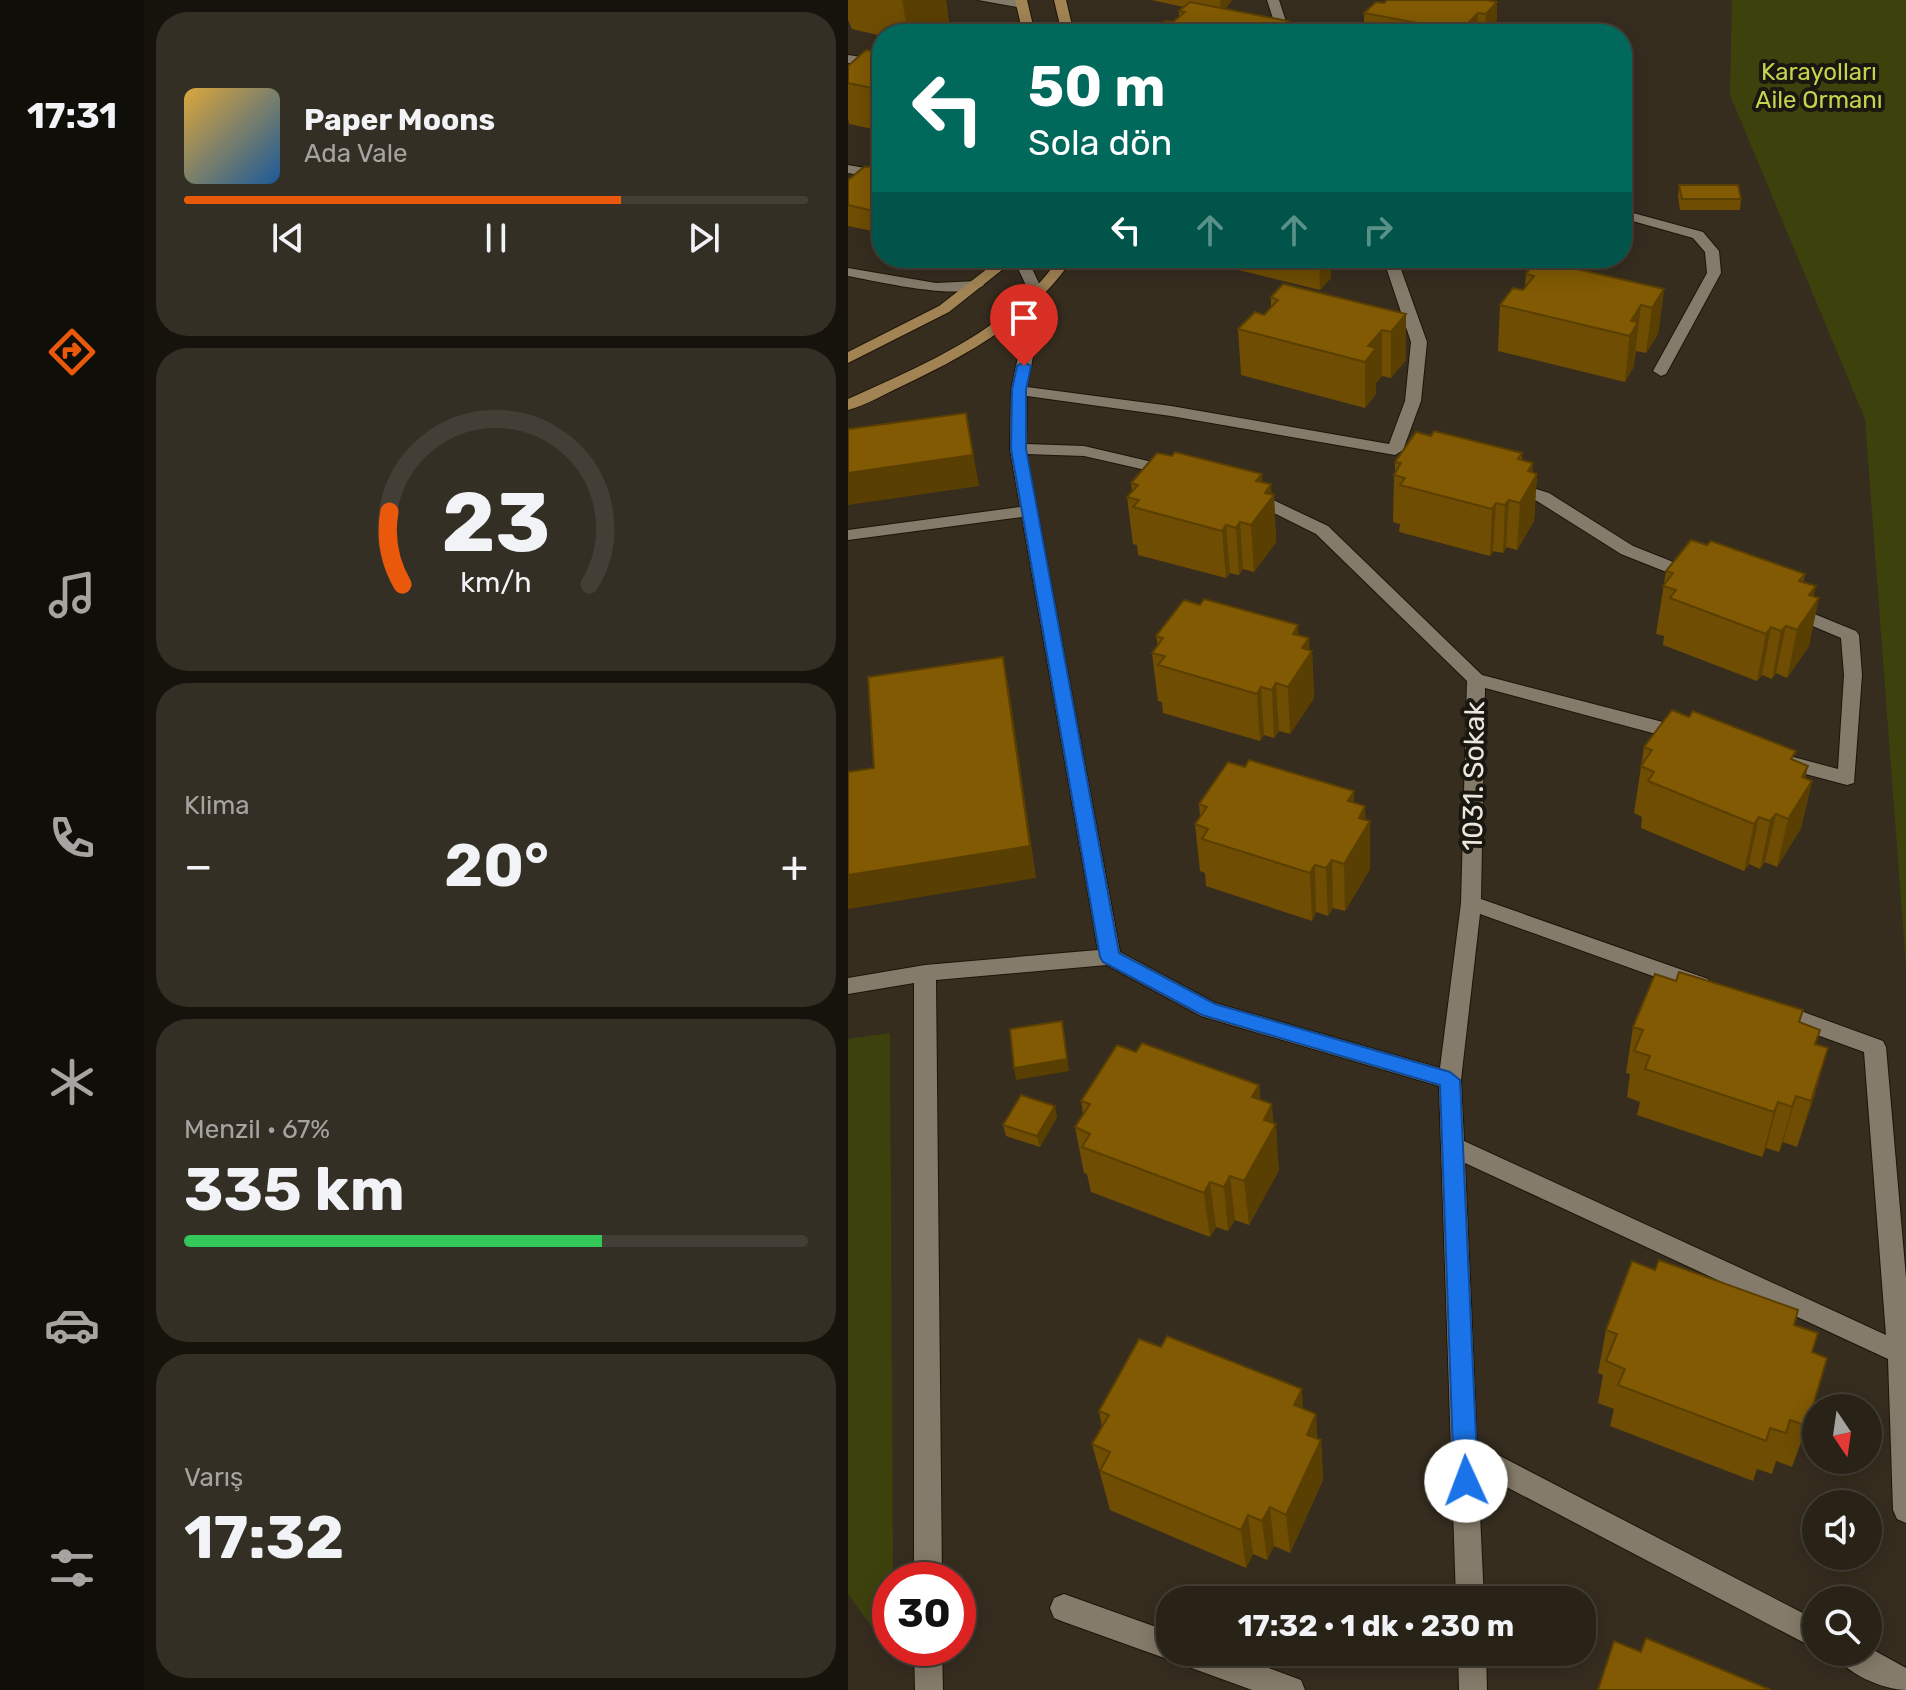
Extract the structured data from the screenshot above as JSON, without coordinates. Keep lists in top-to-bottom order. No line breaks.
{"streets":{"street":["1031. Sokak"]},"parks":["Karayolları Aile Ormanı"],"north":"bottom","page":{"tabs":"17:31","turn":["50 m","Sola dön"],"song":["Paper Moons","Ada Vale"],"tile":["Klima",["Menzil · 67%","335 km"],["Varış","17:32"]],"heat":["−","20°","+"],"limit":"30","trip":"17:32 · 1 dk · 230 m","gauge":["23","km/h"]}}
